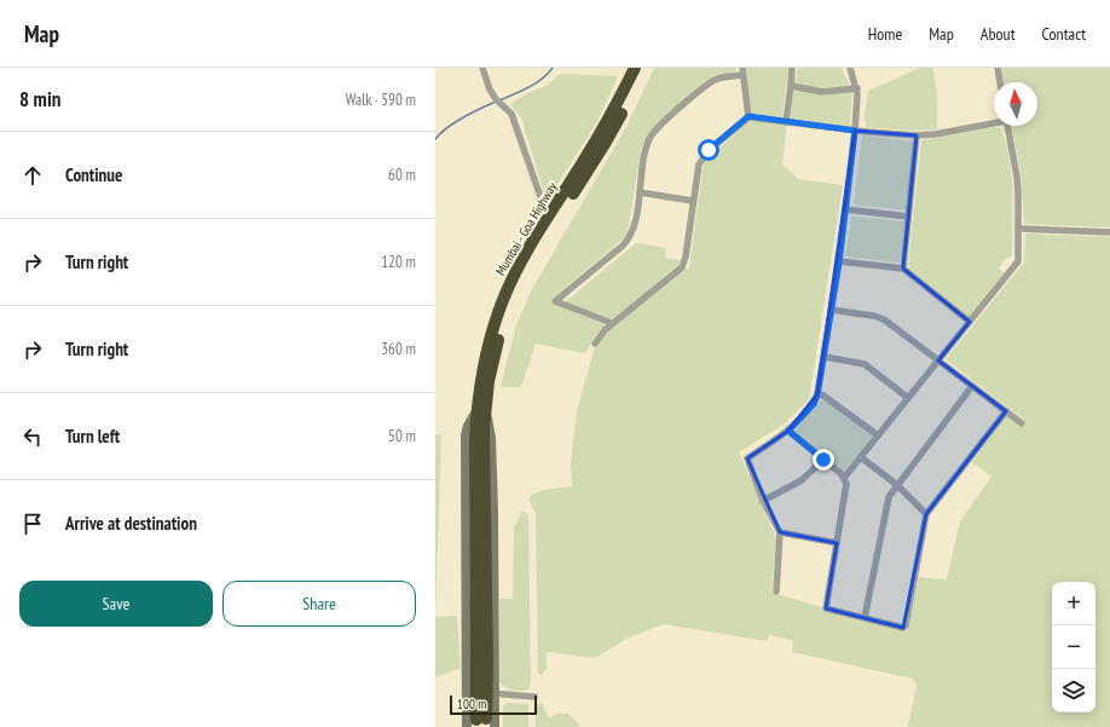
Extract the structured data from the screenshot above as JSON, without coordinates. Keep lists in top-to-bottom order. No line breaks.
{"streets":{"highway":["Mumbai - Goa Highway"]},"scale_bar":"100 m","north":"top","page":{"header":"Map","nav":["Home","Map","About","Contact"],"heading":["8 min","Walk · 590 m"],"list":[["Continue","60 m"],["Turn right","120 m"],["Turn right","360 m"],["Turn left","50 m"],"Arrive at destination"],"buttons":["Save","Share"],"map_buttons":["+","−"],"scale":"100 m"}}
